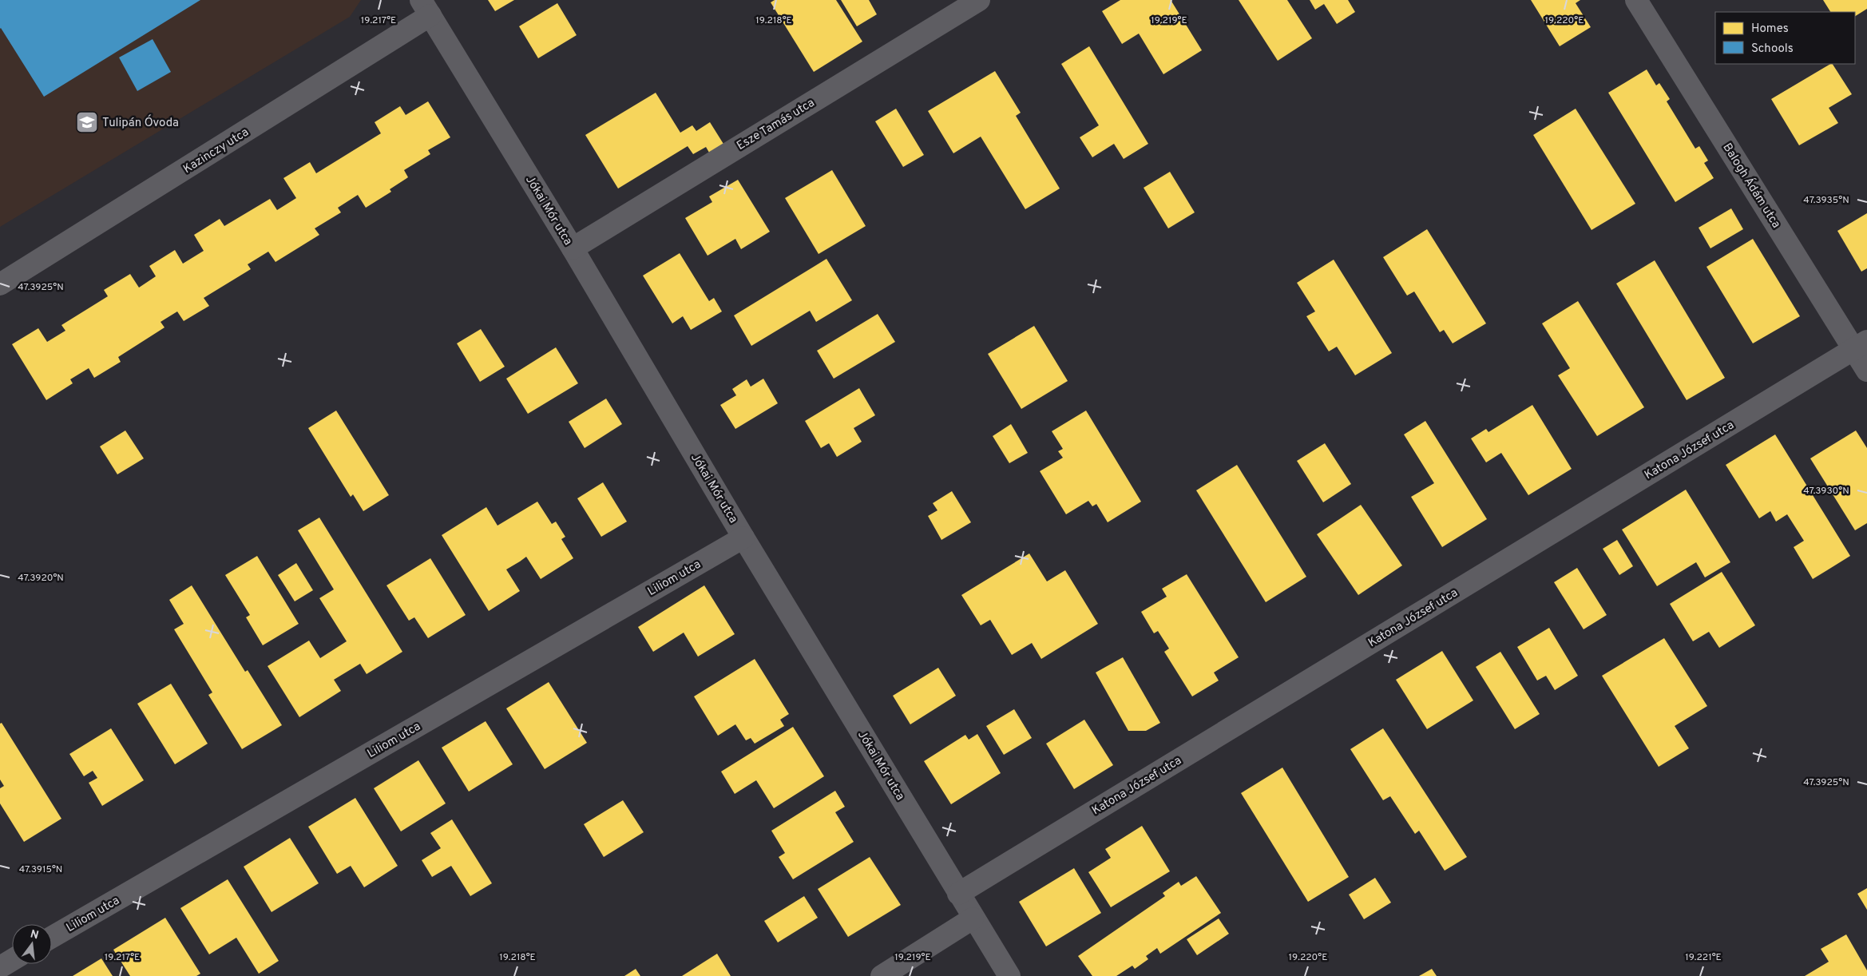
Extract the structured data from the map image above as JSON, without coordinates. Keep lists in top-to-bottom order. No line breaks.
{"streets":{"street":["Esze Tamás utca","Kazinczy utca","Balogh Ádám utca","Jókai Mór utca","Katona József utca","Liliom utca"]},"crossings":[["Esze Tamás utca","Jókai Mór utca"],["Kazinczy utca","Jókai Mór utca"],["Balogh Ádám utca","Katona József utca"],["Jókai Mór utca","Katona József utca"],["Jókai Mór utca","Liliom utca"]],"places":{"school or university":["Tulipán Óvoda"]},"legend":["Homes","Schools"],"north":"top","coordinates":["19.217°E","19.218°E","19.219°E","19.220°E","47.3935°N","47.3925°N","47.3930°N","47.3920°N","47.3915°N","19.221°E"]}
